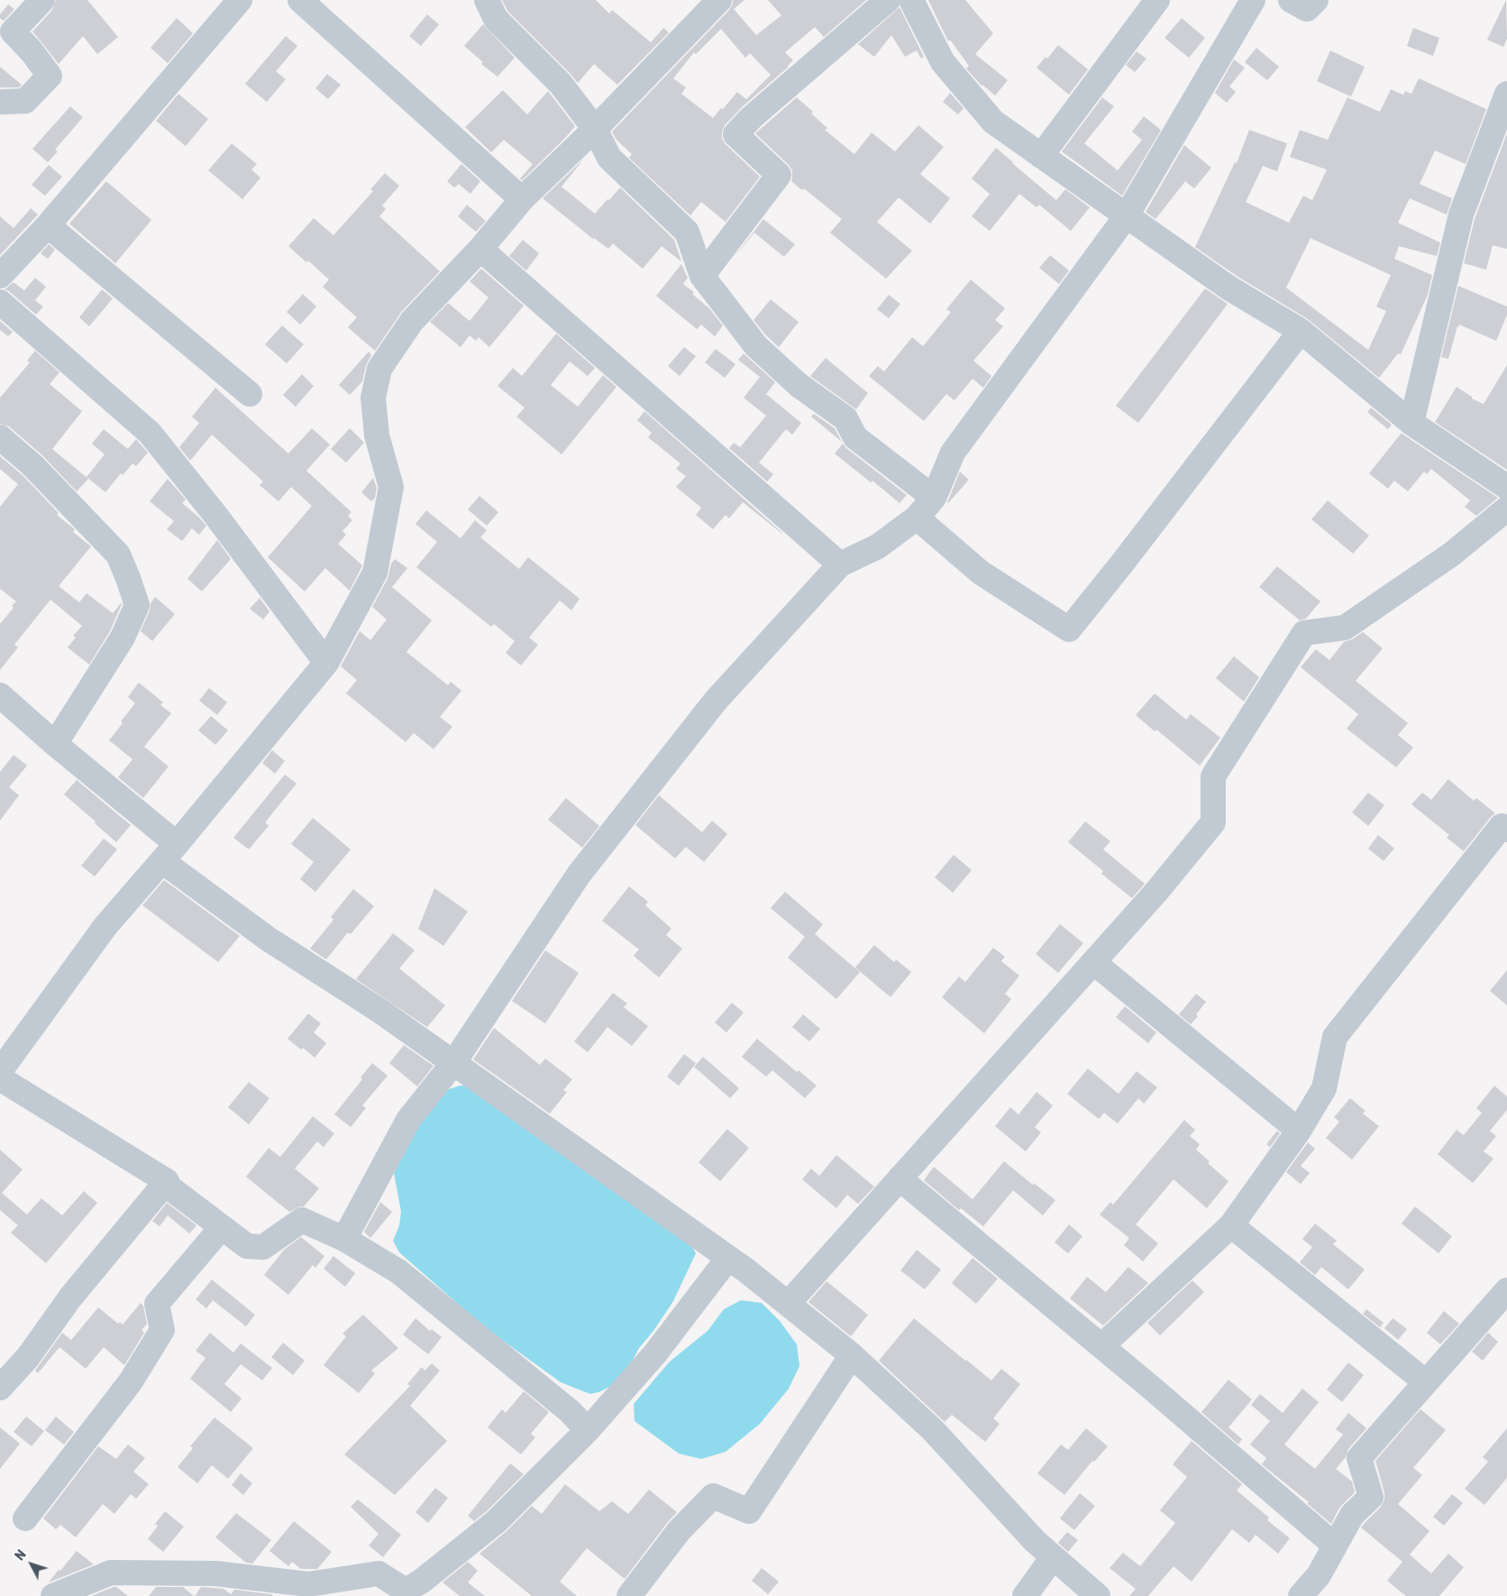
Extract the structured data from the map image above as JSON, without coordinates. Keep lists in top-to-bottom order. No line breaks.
{"north":"top left"}
